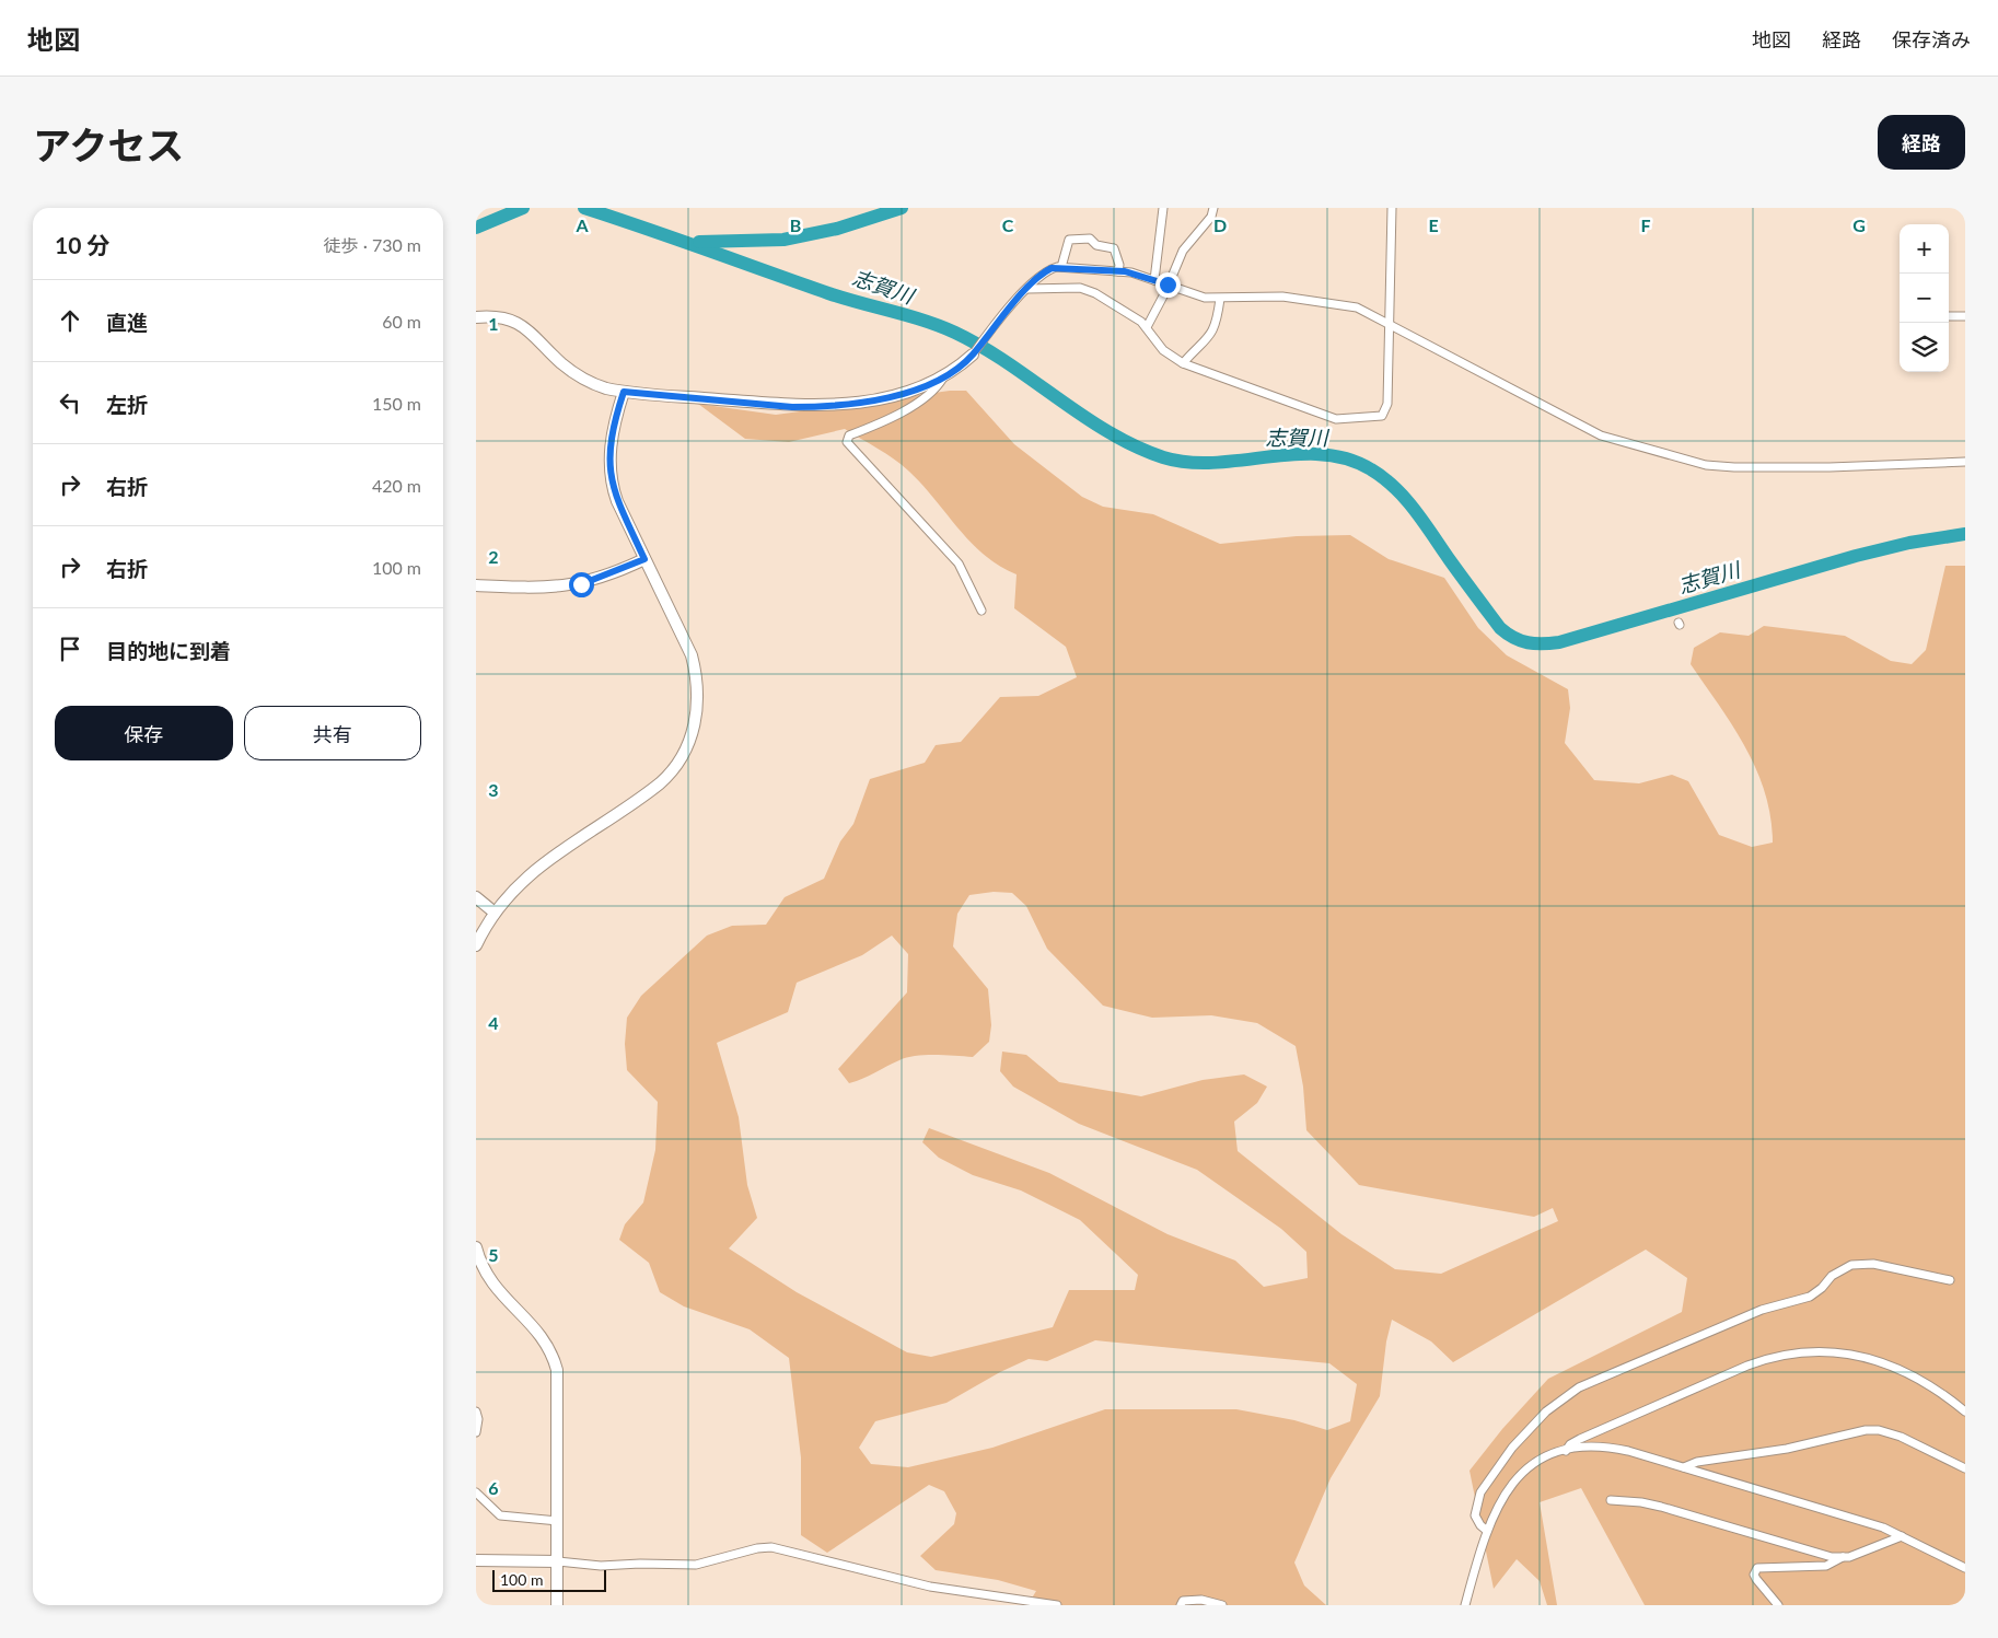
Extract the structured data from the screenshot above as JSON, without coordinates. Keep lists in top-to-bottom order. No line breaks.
{"water":["志賀川"],"scale_bar":"100 m","page":{"header":"地図","nav":["地図","経路","保存済み"],"title":"アクセス","buttons":["経路",["保存","共有"]],"heading":["10 分","徒歩 · 730 m"],"map_buttons":["+","−"],"list":[["直進","60 m"],["左折","150 m"],["右折","420 m"],["右折","100 m"],"目的地に到着"],"scale":"100 m"},"grid":{"columns":["A","B","C","D","E","F","G"],"rows":["1","2","3","4","5","6"]}}
